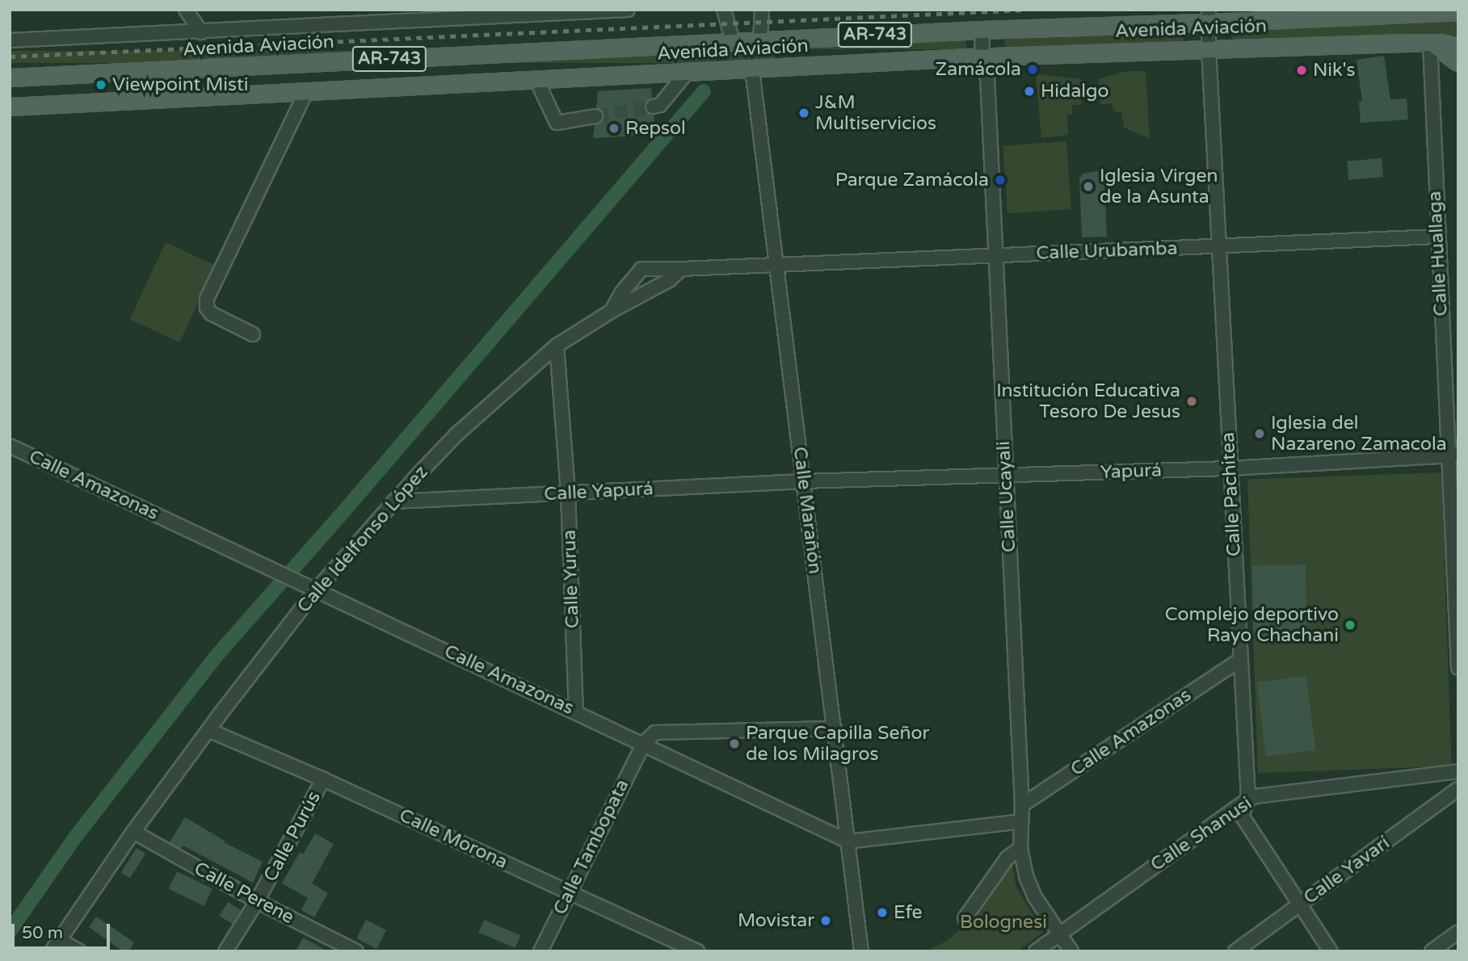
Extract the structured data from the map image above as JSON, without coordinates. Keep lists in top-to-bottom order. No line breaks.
{"streets":{"main road":["Avenida Aviación","AR-743"],"street":["Calle Urubamba","Calle Huallaga","Yapurá","Calle Amazonas","Calle Yapurá","Calle Pachitea","Calle Ucayali","Calle Marañón","Calle Idelfonso López","Calle Yurua","Calle Shanusi","Calle Purús","Calle Morona","Calle Tambopata","Calle Yavarí","Calle Perene"]},"crossings":[["Avenida Aviación","Calle Huallaga"],["Avenida Aviación","Calle Pachitea"],["Avenida Aviación","Calle Ucayali"],["Avenida Aviación","Calle Marañón"],["Calle Urubamba","Calle Huallaga"],["Calle Urubamba","Calle Pachitea"],["Calle Urubamba","Calle Ucayali"],["Calle Urubamba","Calle Marañón"],["Calle Huallaga","Yapurá"],["Yapurá","Calle Yapurá"],["Yapurá","Calle Pachitea"],["Yapurá","Calle Ucayali"],["Yapurá","Calle Marañón"],["Calle Amazonas","Calle Pachitea"],["Calle Amazonas","Calle Ucayali"],["Calle Amazonas","Calle Marañón"],["Calle Amazonas","Calle Idelfonso López"],["Calle Amazonas","Calle Yurua"],["Calle Amazonas","Calle Tambopata"],["Calle Yapurá","Calle Marañón"],["Calle Yapurá","Calle Idelfonso López"],["Calle Yapurá","Calle Yurua"],["Calle Pachitea","Calle Shanusi"],["Calle Pachitea","Calle Yavarí"],["Calle Ucayali","Calle Shanusi"],["Calle Idelfonso López","Calle Yurua"],["Calle Idelfonso López","Calle Morona"],["Calle Idelfonso López","Calle Perene"],["Calle Purús","Calle Morona"],["Calle Purús","Calle Perene"],["Calle Morona","Calle Tambopata"]],"parks":["Bolognesi"],"places":["Zamácola","Nik's","Viewpoint Misti","Hidalgo","J&M Multiservicios","Repsol","Parque Zamácola","Iglesia Virgen de la Asunta","Institución Educativa Tesoro De Jesus","Iglesia del Nazareno Zamacola","Complejo deportivo Rayo Chachani","Parque Capilla Señor de los Milagros","Efe","Movistar"],"scale_bar":"50 m"}
